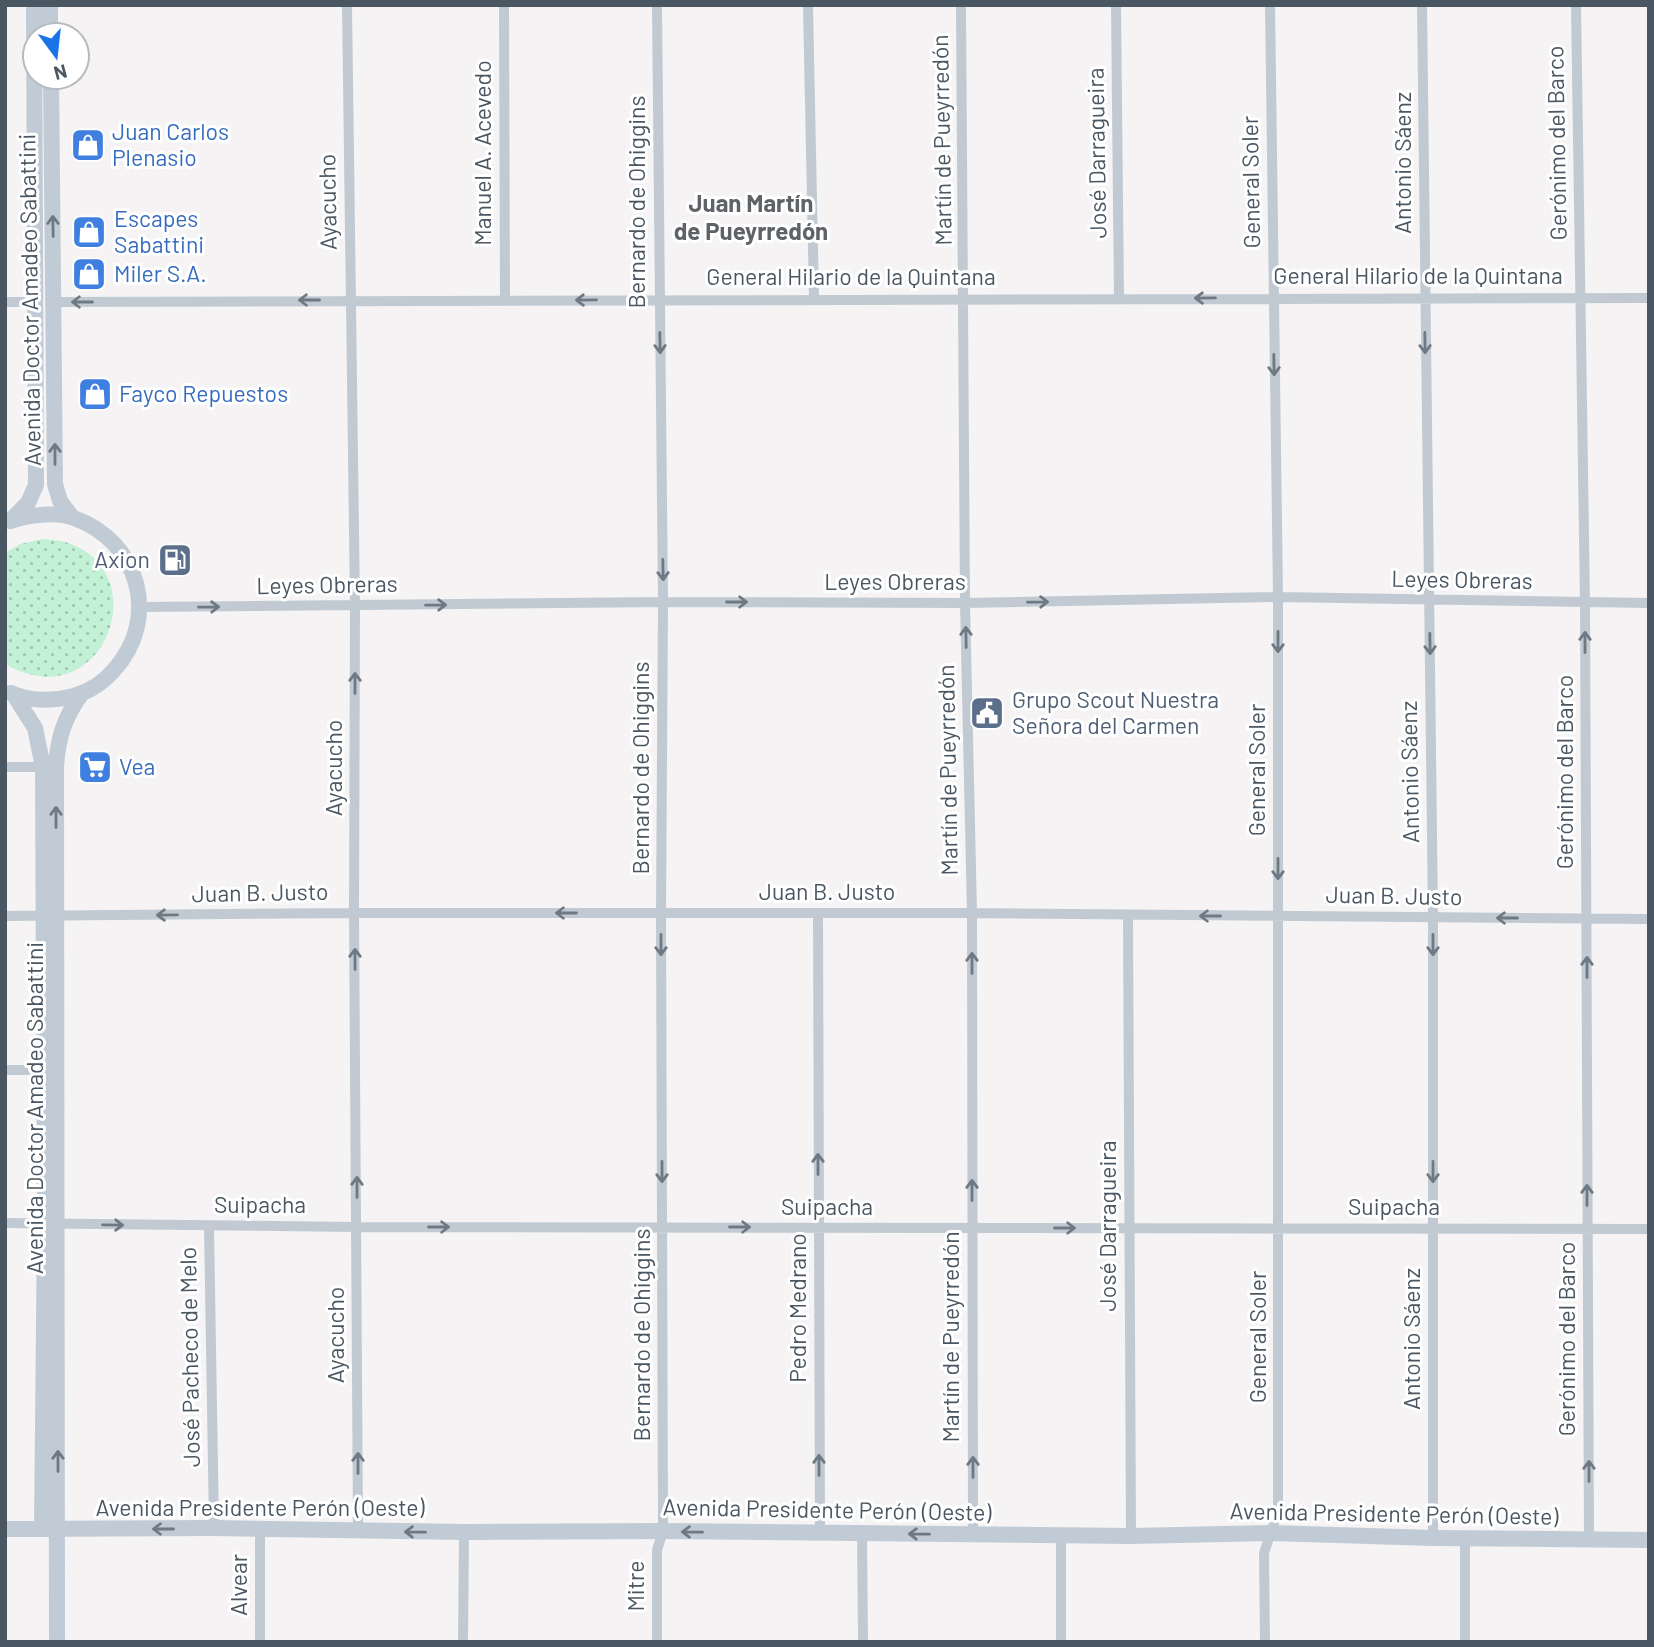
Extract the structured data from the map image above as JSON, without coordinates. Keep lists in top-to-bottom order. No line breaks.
{"streets":{"main road":["Avenida Doctor Amadeo Sabattini","Avenida Presidente Perón (Oeste)"],"street":["Martín de Pueyrredón","Gerónimo del Barco","Manuel A. Acevedo","José Darragueira","Antonio Sáenz","General Soler","Ayacucho","Bernardo de Ohiggins","General Hilario de la Quintana","Leyes Obreras","Juan B. Justo","Suipacha","Pedro Medrano","José Pacheco de Melo","Alvear","Mitre"]},"crossings":[["Martín de Pueyrredón","General Hilario de la Quintana"],["Martín de Pueyrredón","Leyes Obreras"],["Martín de Pueyrredón","Juan B. Justo"],["Martín de Pueyrredón","Suipacha"],["Martín de Pueyrredón","Avenida Presidente Perón (Oeste)"],["Gerónimo del Barco","General Hilario de la Quintana"],["Gerónimo del Barco","Leyes Obreras"],["Gerónimo del Barco","Juan B. Justo"],["Gerónimo del Barco","Suipacha"],["Gerónimo del Barco","Avenida Presidente Perón (Oeste)"],["Manuel A. Acevedo","General Hilario de la Quintana"],["José Darragueira","General Hilario de la Quintana"],["José Darragueira","Juan B. Justo"],["José Darragueira","Suipacha"],["José Darragueira","Avenida Presidente Perón (Oeste)"],["Antonio Sáenz","General Hilario de la Quintana"],["Antonio Sáenz","Leyes Obreras"],["Antonio Sáenz","Juan B. Justo"],["Antonio Sáenz","Suipacha"],["Antonio Sáenz","Avenida Presidente Perón (Oeste)"],["General Soler","General Hilario de la Quintana"],["General Soler","Leyes Obreras"],["General Soler","Juan B. Justo"],["General Soler","Suipacha"],["General Soler","Avenida Presidente Perón (Oeste)"],["Ayacucho","General Hilario de la Quintana"],["Ayacucho","Leyes Obreras"],["Ayacucho","Juan B. Justo"],["Ayacucho","Suipacha"],["Ayacucho","Avenida Presidente Perón (Oeste)"],["Bernardo de Ohiggins","General Hilario de la Quintana"],["Bernardo de Ohiggins","Leyes Obreras"],["Bernardo de Ohiggins","Juan B. Justo"],["Bernardo de Ohiggins","Suipacha"],["Bernardo de Ohiggins","Avenida Presidente Perón (Oeste)"],["Bernardo de Ohiggins","Mitre"],["General Hilario de la Quintana","Avenida Doctor Amadeo Sabattini"],["Avenida Doctor Amadeo Sabattini","Juan B. Justo"],["Avenida Doctor Amadeo Sabattini","Suipacha"],["Avenida Doctor Amadeo Sabattini","Avenida Presidente Perón (Oeste)"],["Juan B. Justo","Pedro Medrano"],["Suipacha","Pedro Medrano"],["Suipacha","José Pacheco de Melo"],["Pedro Medrano","Avenida Presidente Perón (Oeste)"],["José Pacheco de Melo","Avenida Presidente Perón (Oeste)"],["Avenida Presidente Perón (Oeste)","Alvear"],["Avenida Presidente Perón (Oeste)","Mitre"]],"one_way":["Martín de Pueyrredón","Gerónimo del Barco","Antonio Sáenz","General Soler","Ayacucho","Bernardo de Ohiggins","General Hilario de la Quintana","Leyes Obreras","Juan B. Justo","Suipacha","Pedro Medrano"],"districts":["Juan Martín de Pueyrredón"],"places":{"shop":["Juan Carlos Plenasio","Escapes Sabattini","Miler S.A.","Fayco Repuestos"],"fuel station":["Axion"],"public building":["Grupo Scout Nuestra Señora del Carmen"],"supermarket":["Vea"]},"north":"bottom"}
